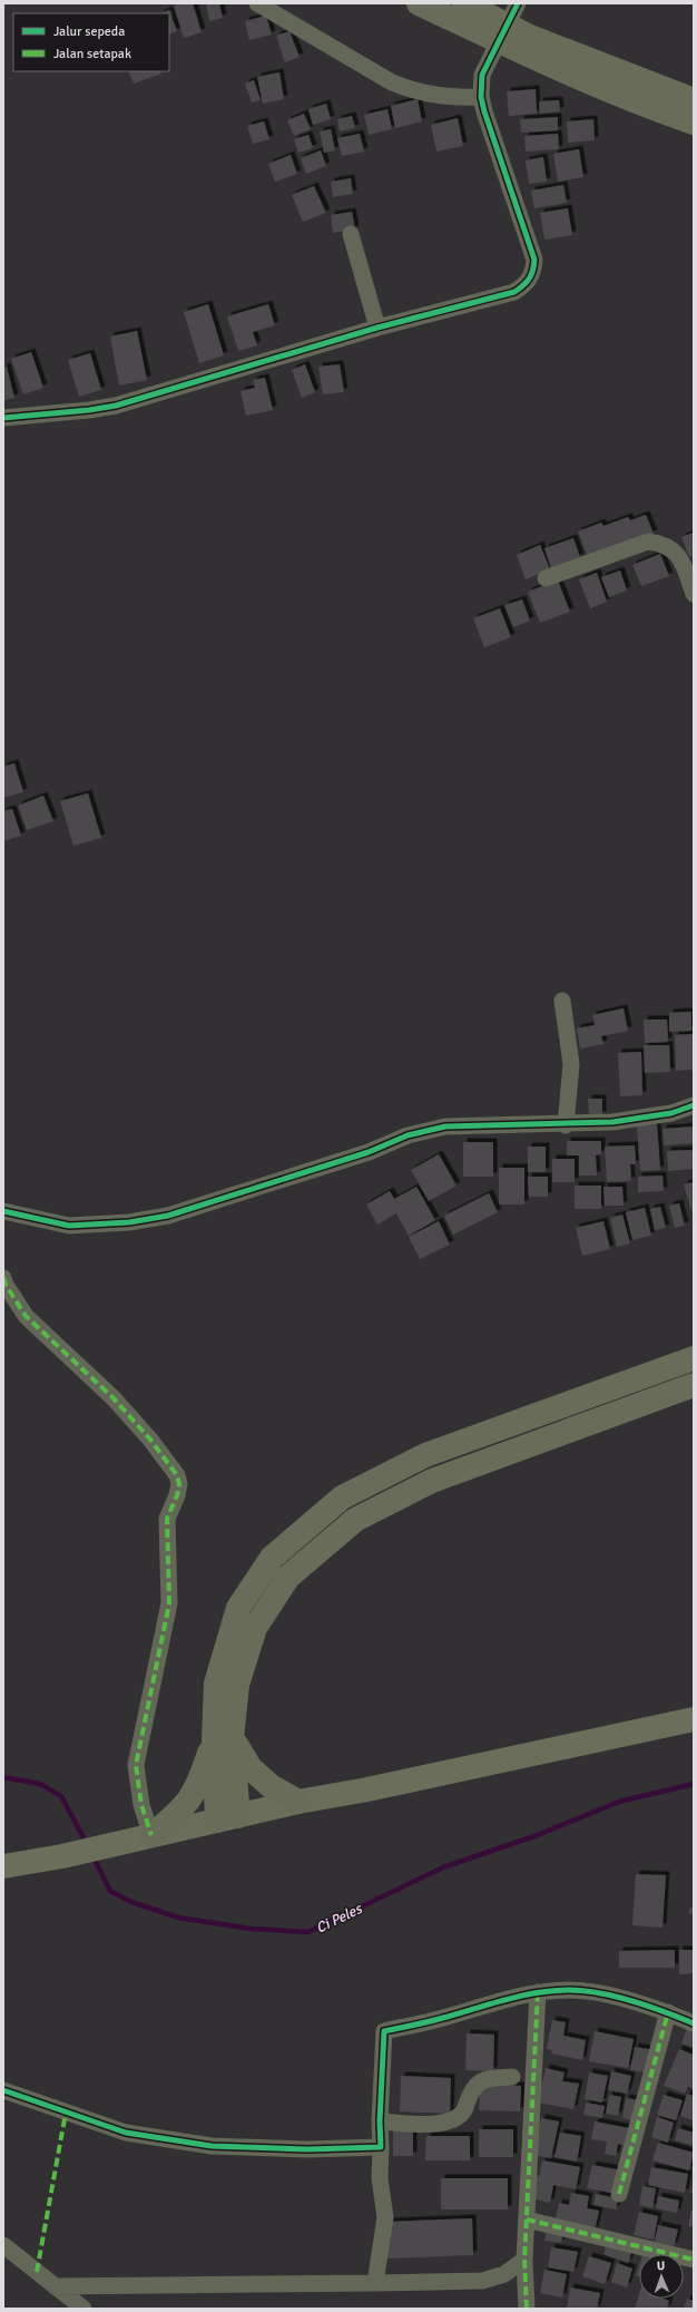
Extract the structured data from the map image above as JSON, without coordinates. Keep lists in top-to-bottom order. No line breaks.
{"water":["Ci Peles"],"legend":["Jalur sepeda","Jalan setapak"],"north":"top"}
